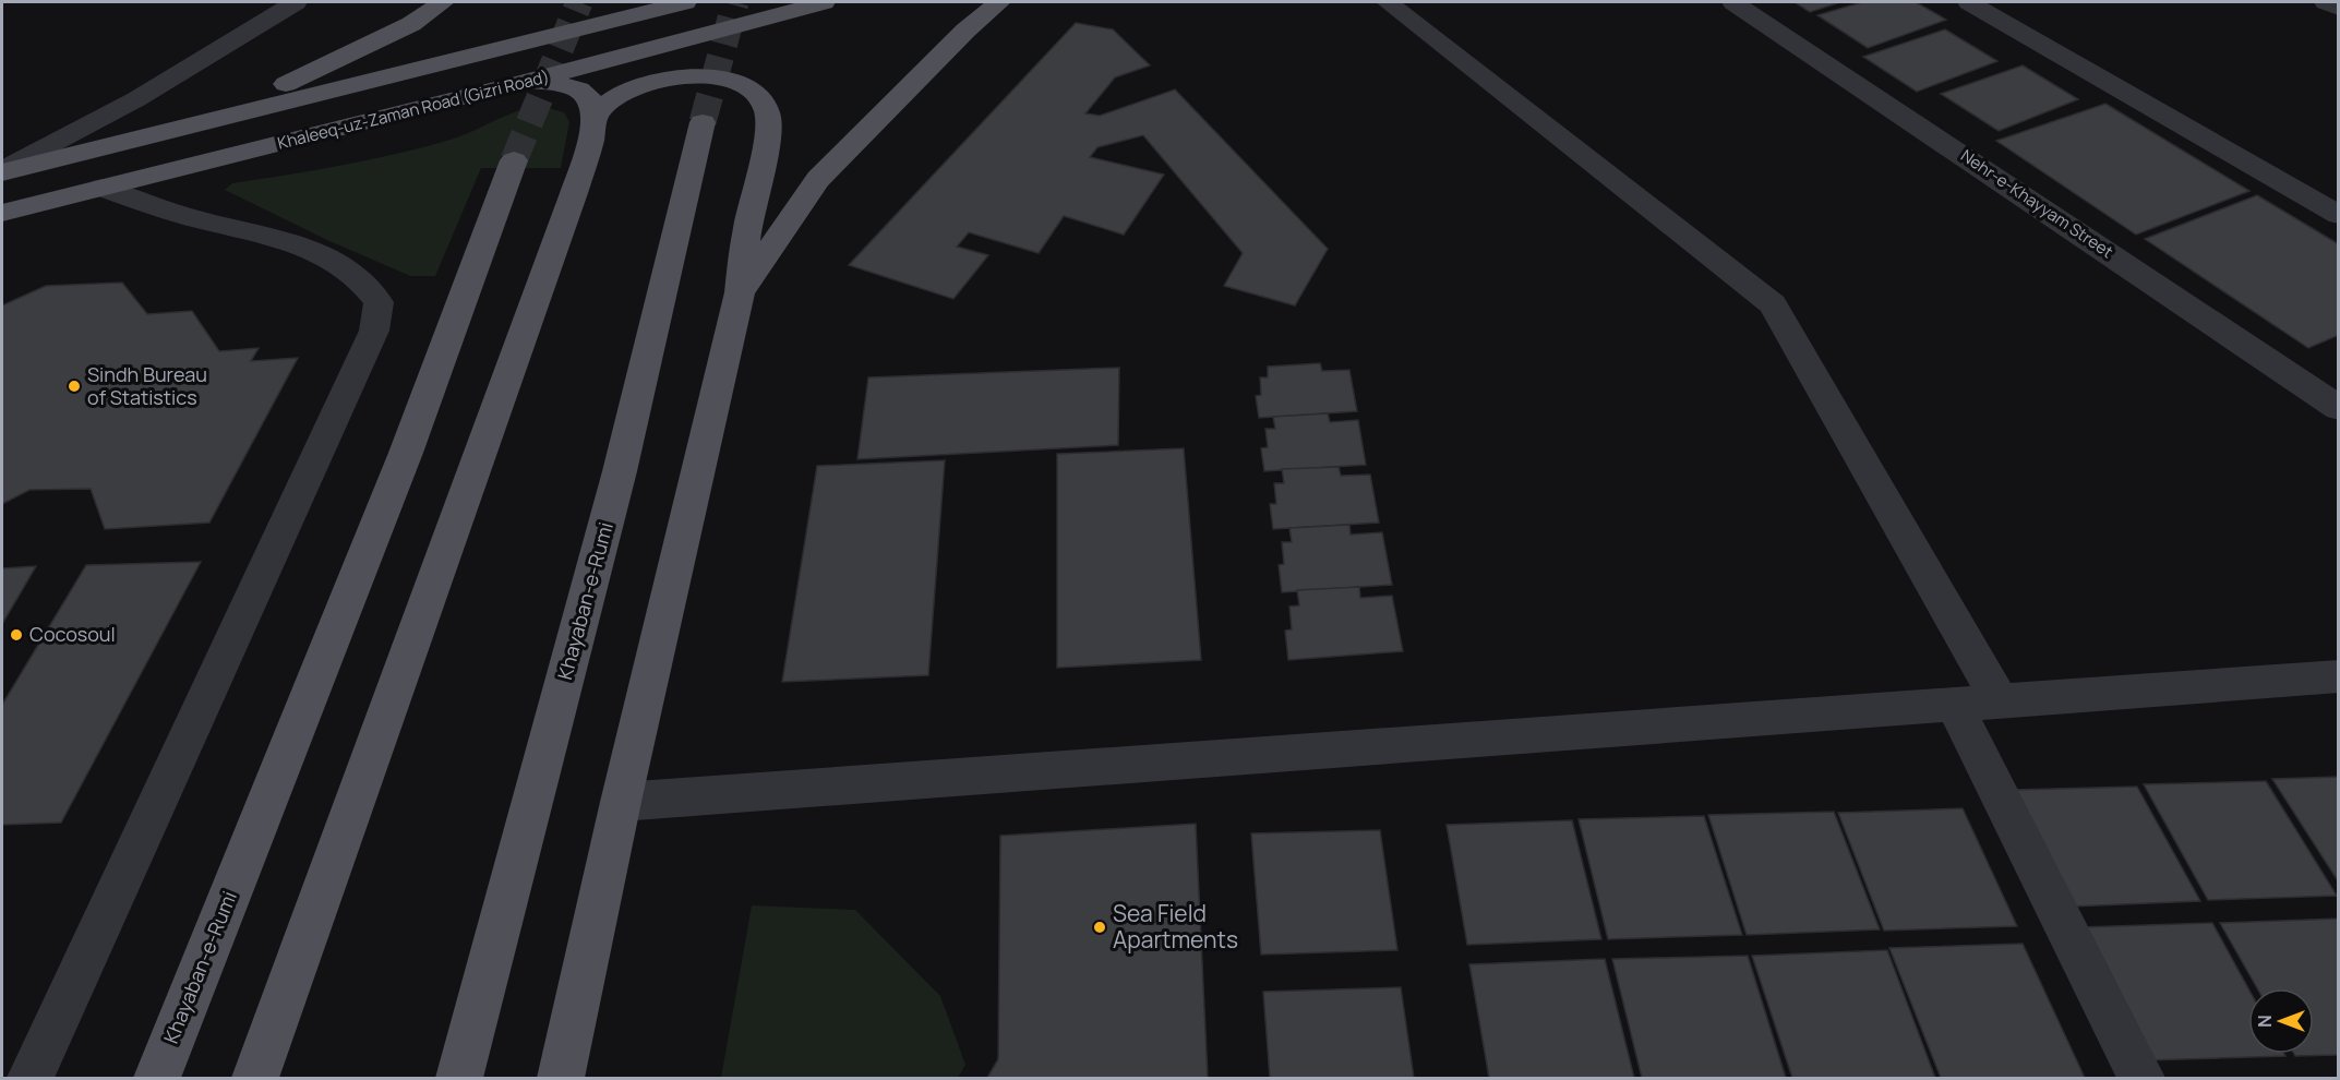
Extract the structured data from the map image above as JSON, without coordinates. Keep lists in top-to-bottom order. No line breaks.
{"streets":{"main road":["Khaleeq-uz-Zaman Road (Gizri Road)","Khayaban-e-Rumi"],"street":["Nehr-e-Khayyam Street"]},"places":["Sindh Bureau of Statistics","Cocosoul","Sea Field Apartments"],"north":"left"}
